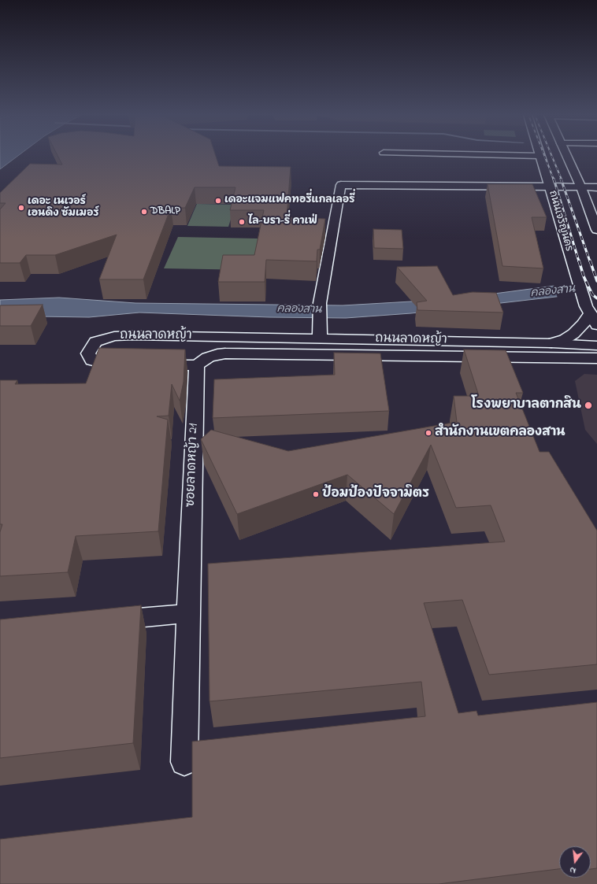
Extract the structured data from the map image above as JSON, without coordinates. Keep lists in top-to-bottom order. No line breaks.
{"streets":{"street":["ถนนเจริญนคร","ถนนลาดหญ้า","ซอยลาดหญ้า 21"]},"crossings":[["ถนนลาดหญ้า","ซอยลาดหญ้า 21"]],"water":["คลองสาน"],"places":["เดอะแจมแฟคทอรี่แกลเลอรี่","เดอะ เนเวอร์ เอนดิง ซัมเมอร์","DBALP","ไล-บรา-รี่ คาเฟ่","โรงพยาบาลตากสิน","สำนักงานเขตคลองสาน","ป้อมป้องปัจจามิตร"],"north":"bottom"}
